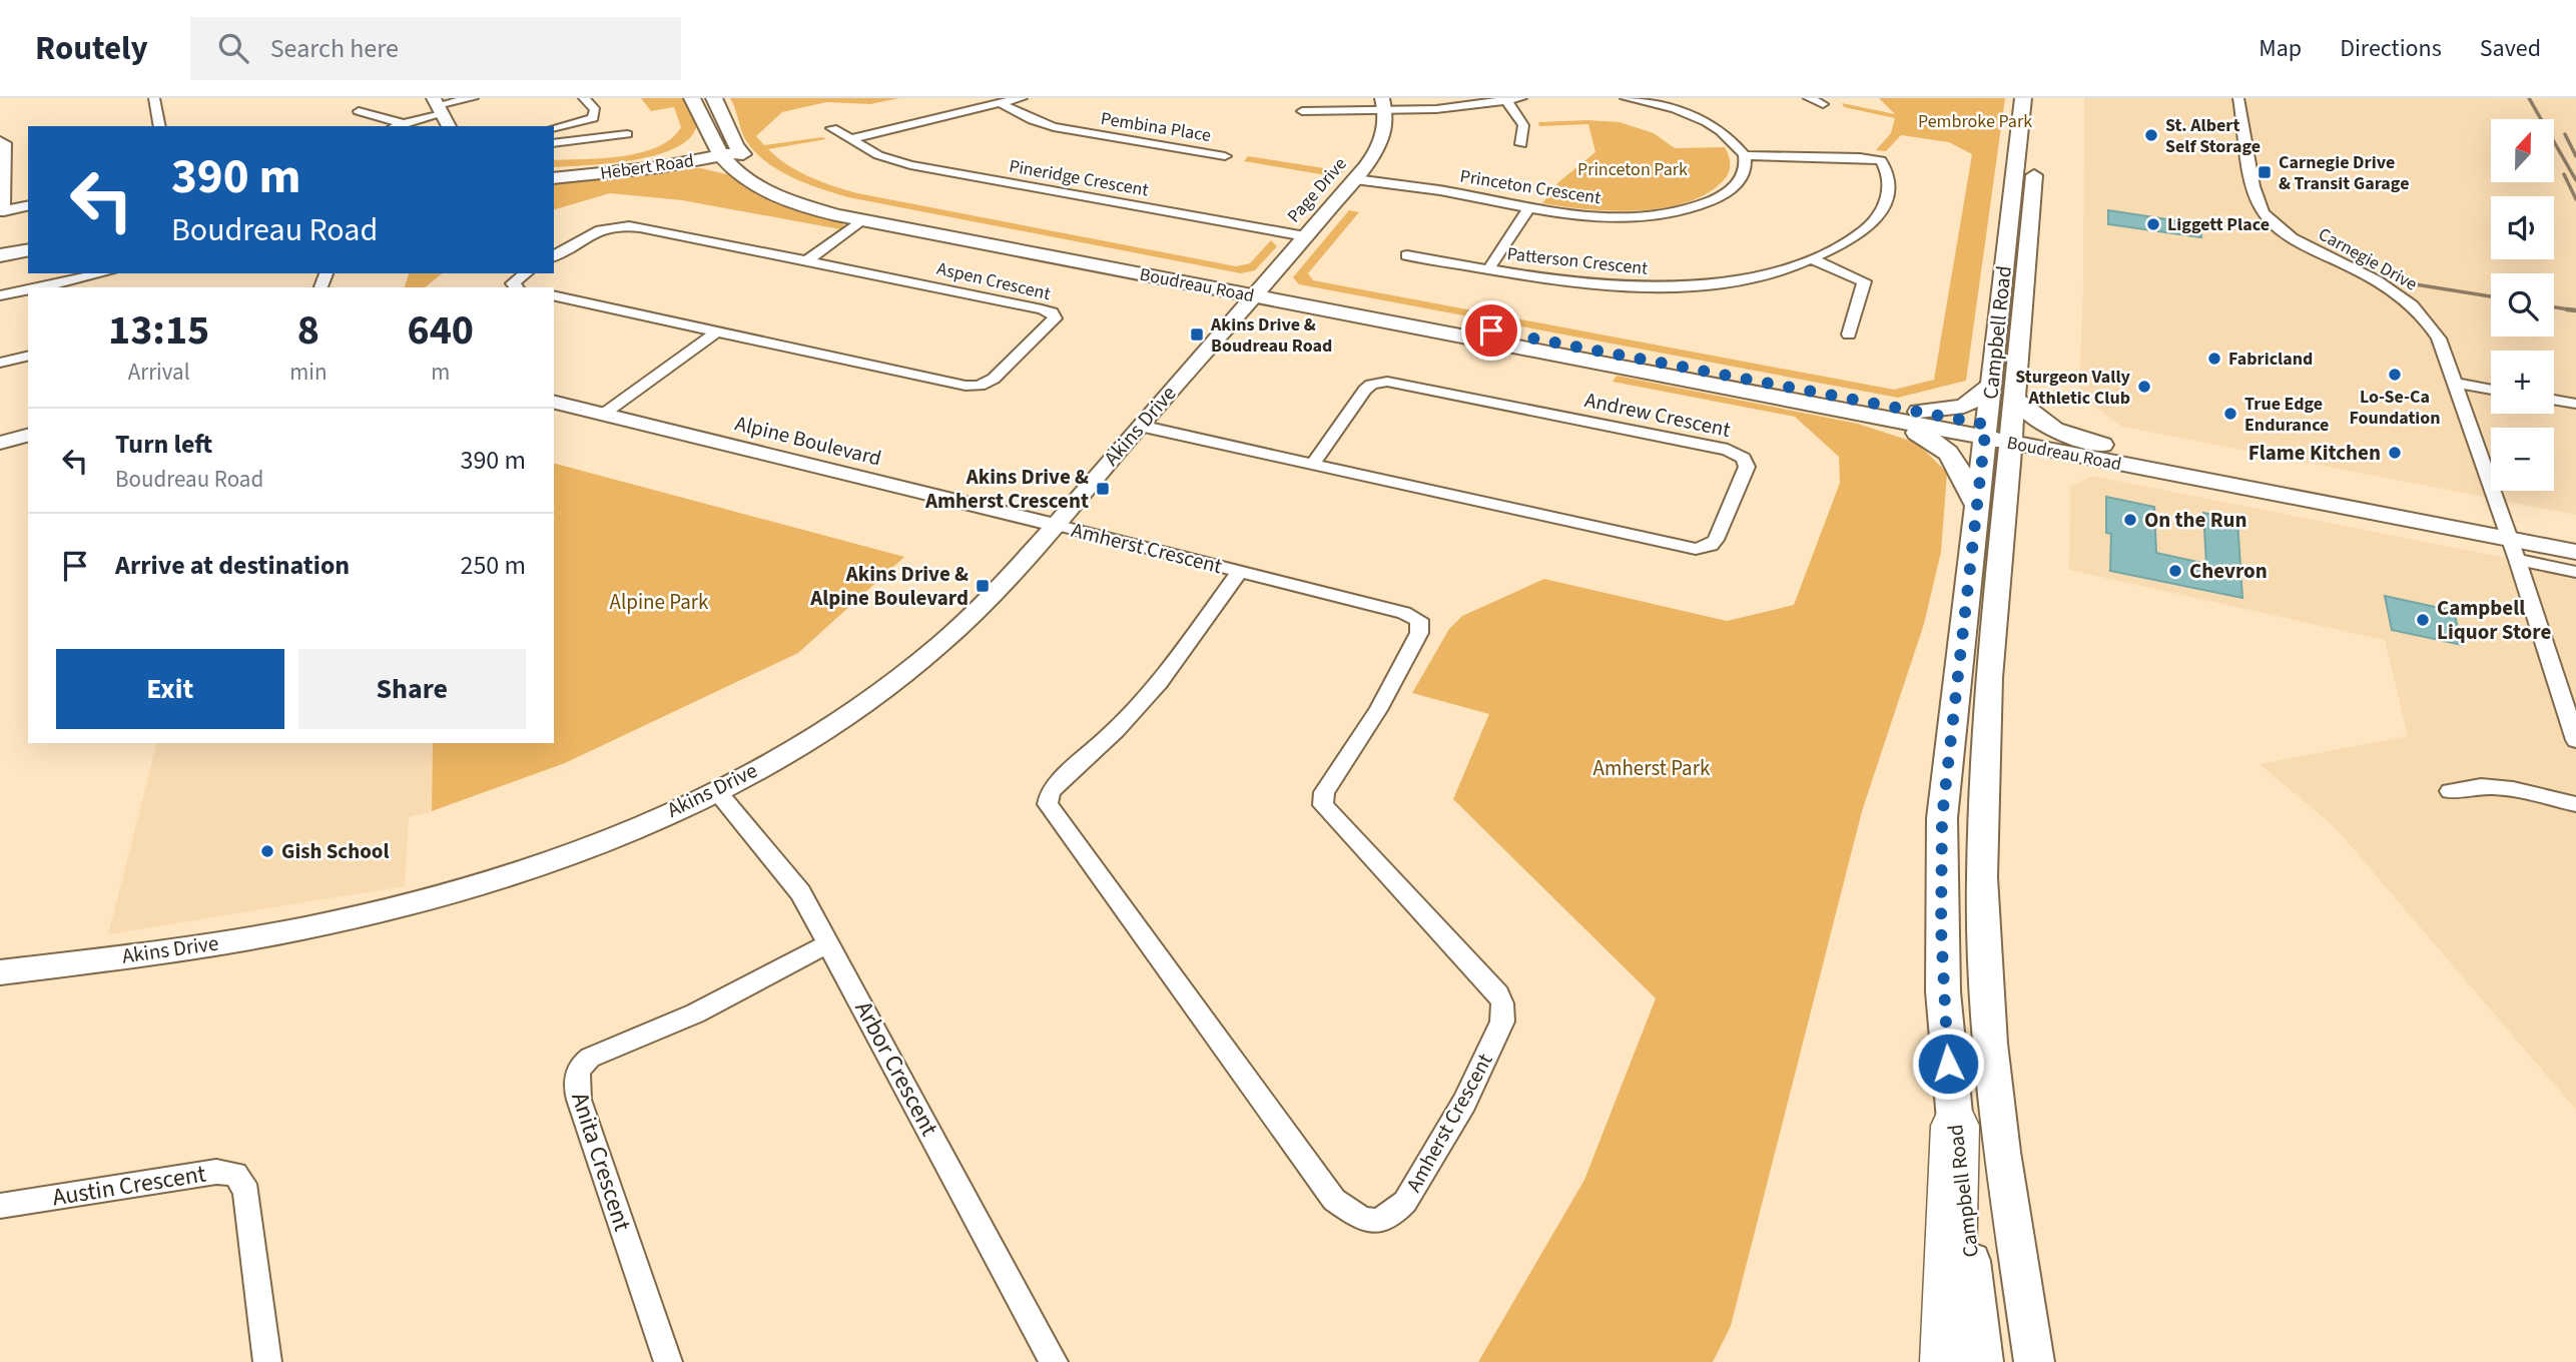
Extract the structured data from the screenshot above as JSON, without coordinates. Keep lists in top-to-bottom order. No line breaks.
{"streets":{"main road":["Hebert Road","Boudreau Road","Campbell Road"],"street":["Pembina Place","Pineridge Crescent","Princeton Crescent","Page Drive","Carnegie Drive","Patterson Crescent","Aspen Crescent","Andrew Crescent","Akins Drive","Alpine Boulevard","Amherst Crescent","Arbor Crescent","Anita Crescent","Austin Crescent"]},"crossings":[["Hebert Road","Boudreau Road"],["Pineridge Crescent","Page Drive"],["Princeton Crescent","Page Drive"],["Princeton Crescent","Patterson Crescent"],["Page Drive","Boudreau Road"],["Page Drive","Akins Drive"],["Carnegie Drive","Boudreau Road"],["Boudreau Road","Campbell Road"],["Boudreau Road","Akins Drive"],["Andrew Crescent","Akins Drive"],["Akins Drive","Alpine Boulevard"],["Akins Drive","Amherst Crescent"],["Akins Drive","Arbor Crescent"],["Alpine Boulevard","Amherst Crescent"],["Arbor Crescent","Anita Crescent"]],"parks":["Pembroke Park","Princeton Park","Alpine Park","Amherst Park"],"places":{"other":["St. Albert Self Storage","Liggett Place","Fabricland","Lo-Se-Ca Foundation","Sturgeon Vally Athletic Club","True Edge Endurance","Flame Kitchen","On the Run","Chevron","Campbell Liquor Store","Gish School"],"transit":["Carnegie Drive & Transit Garage","Akins Drive & Boudreau Road","Akins Drive & Amherst Crescent","Akins Drive & Alpine Boulevard"]},"north":"top","page":{"header":"Routely","search":"Search here","nav":["Map","Directions","Saved"],"map_buttons":["+","−"],"turn":["390 m","Boudreau Road"],"eta":["13:15","Arrival","8","min","640","m"],"list":[{"name":"Turn left","note":"Boudreau Road","value":"390 m"},{"name":"Arrive at destination","value":"250 m"}],"buttons":["Exit","Share"]}}
